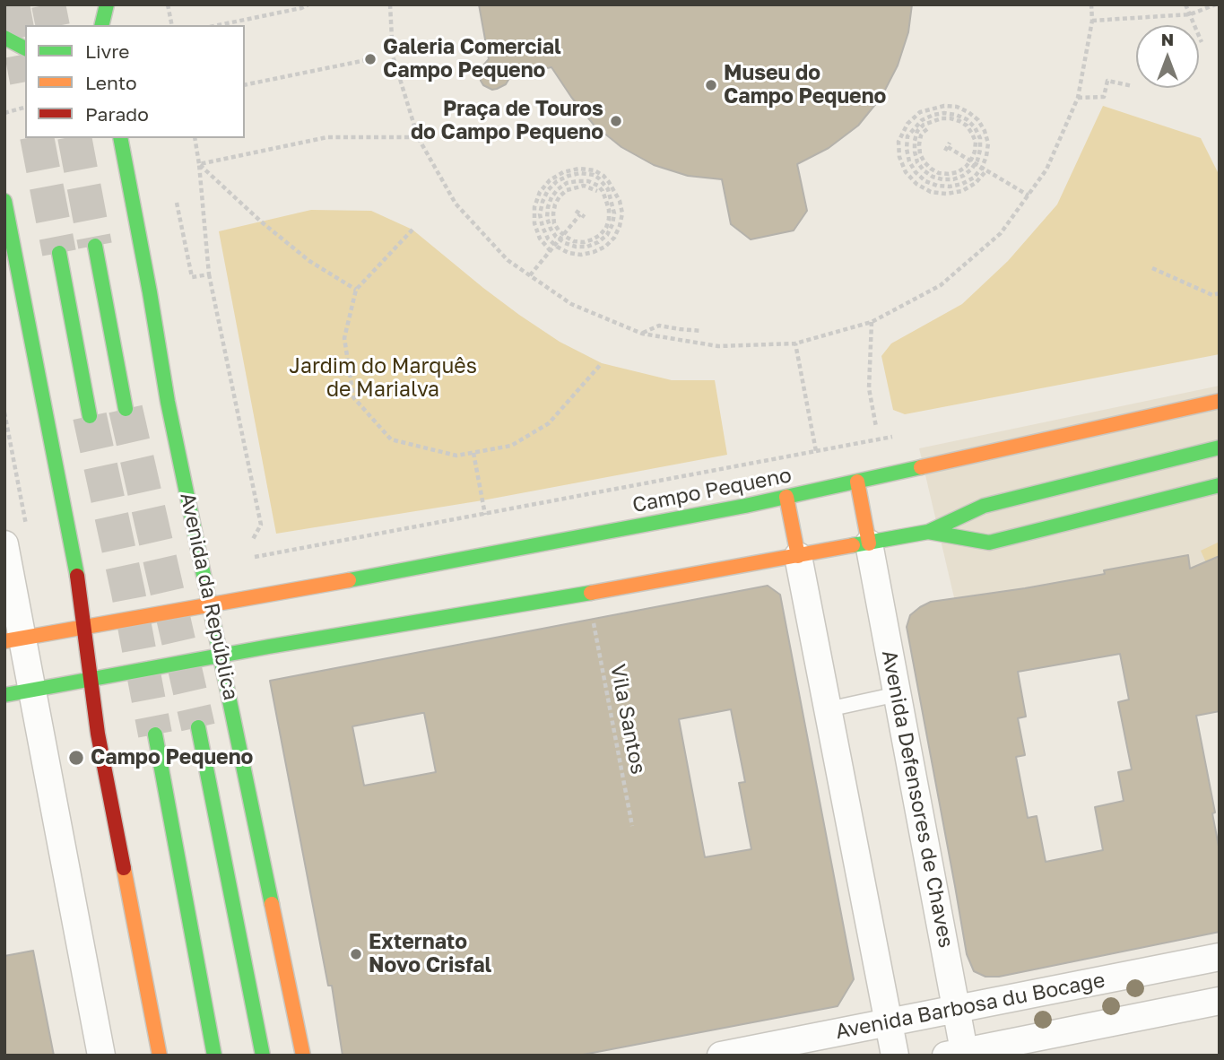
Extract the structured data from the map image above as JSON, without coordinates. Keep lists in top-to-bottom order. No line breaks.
{"streets":{"main road":["Campo Pequeno","Avenida da República"],"street":["Avenida Defensores de Chaves","Avenida Barbosa du Bocage"],"path":["Vila Santos"]},"crossings":[["Campo Pequeno","Avenida da República"],["Avenida Defensores de Chaves","Avenida Barbosa du Bocage"]],"parks":["Jardim do Marquês de Marialva"],"places":["Galeria Comercial Campo Pequeno","Museu do Campo Pequeno","Praça de Touros do Campo Pequeno","Campo Pequeno","Externato Novo Crisfal"],"legend":["Livre","Lento","Parado"],"north":"top"}
